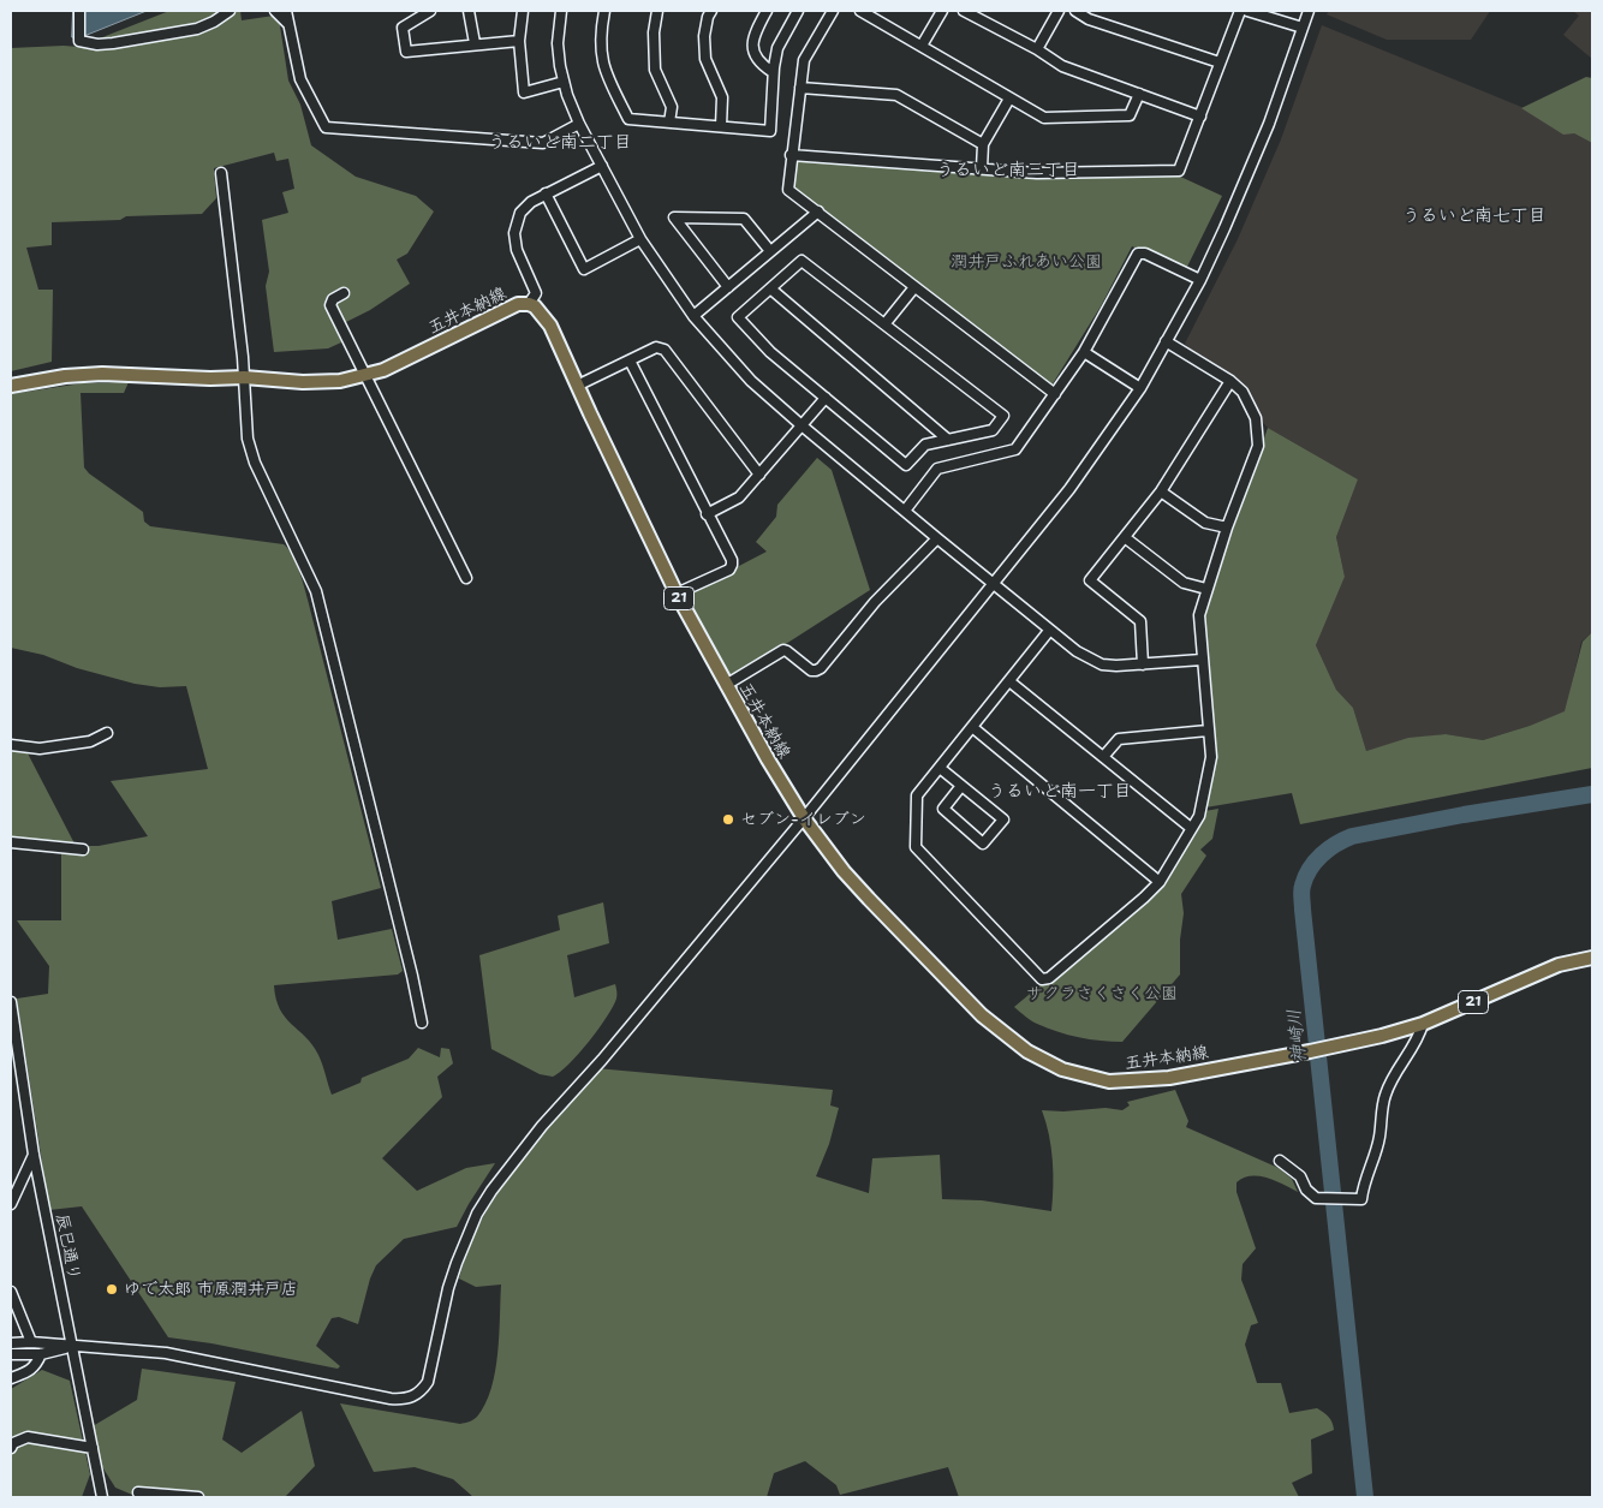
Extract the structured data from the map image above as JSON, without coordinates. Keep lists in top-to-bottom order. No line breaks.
{"streets":{"main road":["五井本納線","21"],"street":["辰巳通り"]},"districts":["うるいど南二丁目","うるいど南三丁目","うるいど南七丁目","うるいど南一丁目"],"water":["神崎川"],"parks":["潤井戸ふれあい公園","サクラさくさく公園"],"places":["セブン-イレブン","ゆで太郎 市原潤井戸店"]}
